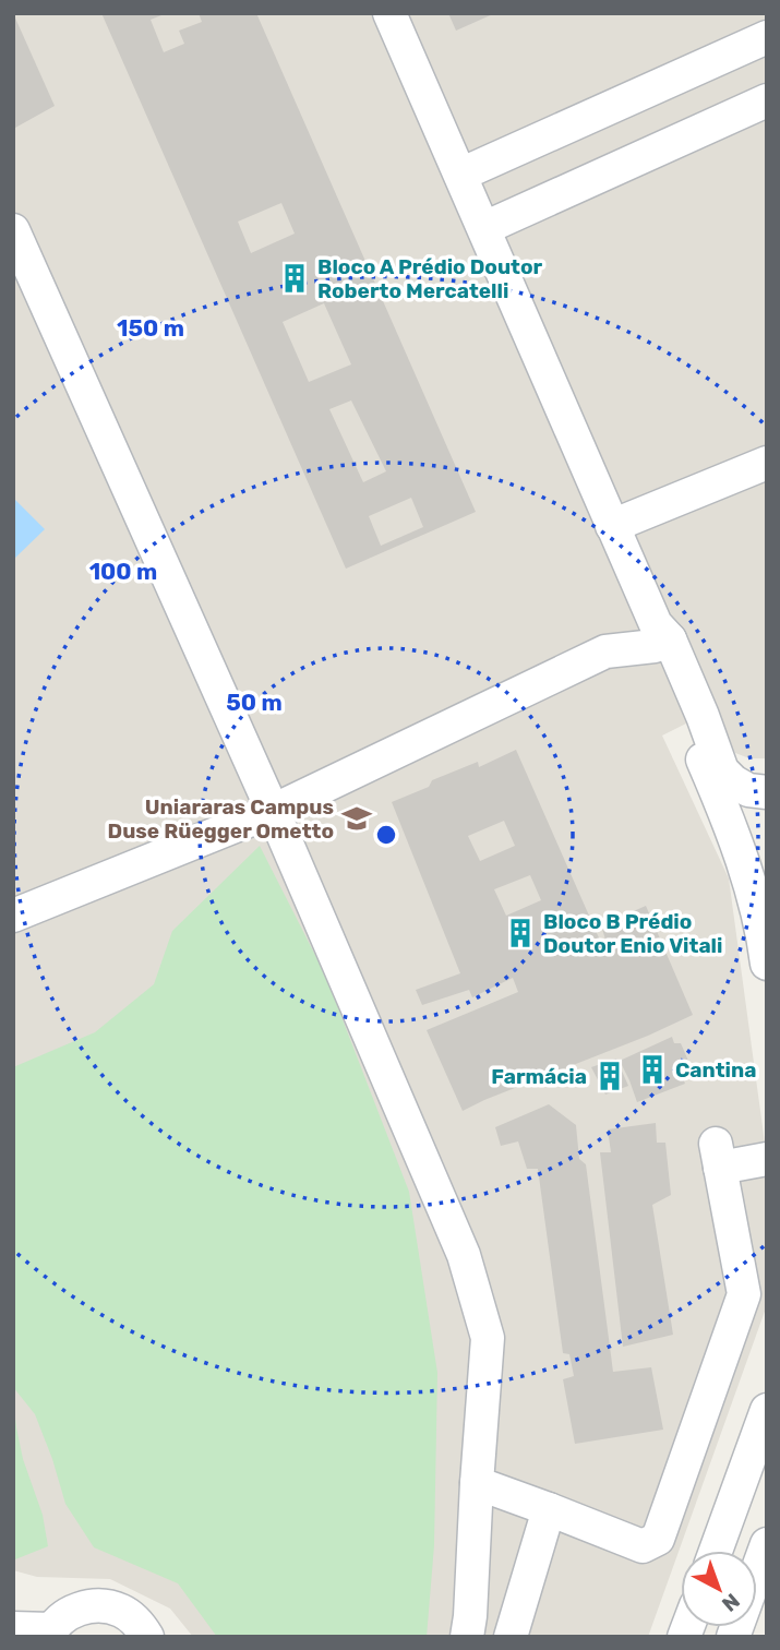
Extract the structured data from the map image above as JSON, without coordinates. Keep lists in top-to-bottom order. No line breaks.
{"places":{"building":["Bloco A Prédio Doutor Roberto Mercatelli","Bloco B Prédio Doutor Enio Vitali","Cantina","Farmácia"],"school or university":["Uniararas Campus Duse Rüegger Ometto"]},"north":"bottom right","rings":["150 m","100 m","50 m"]}
